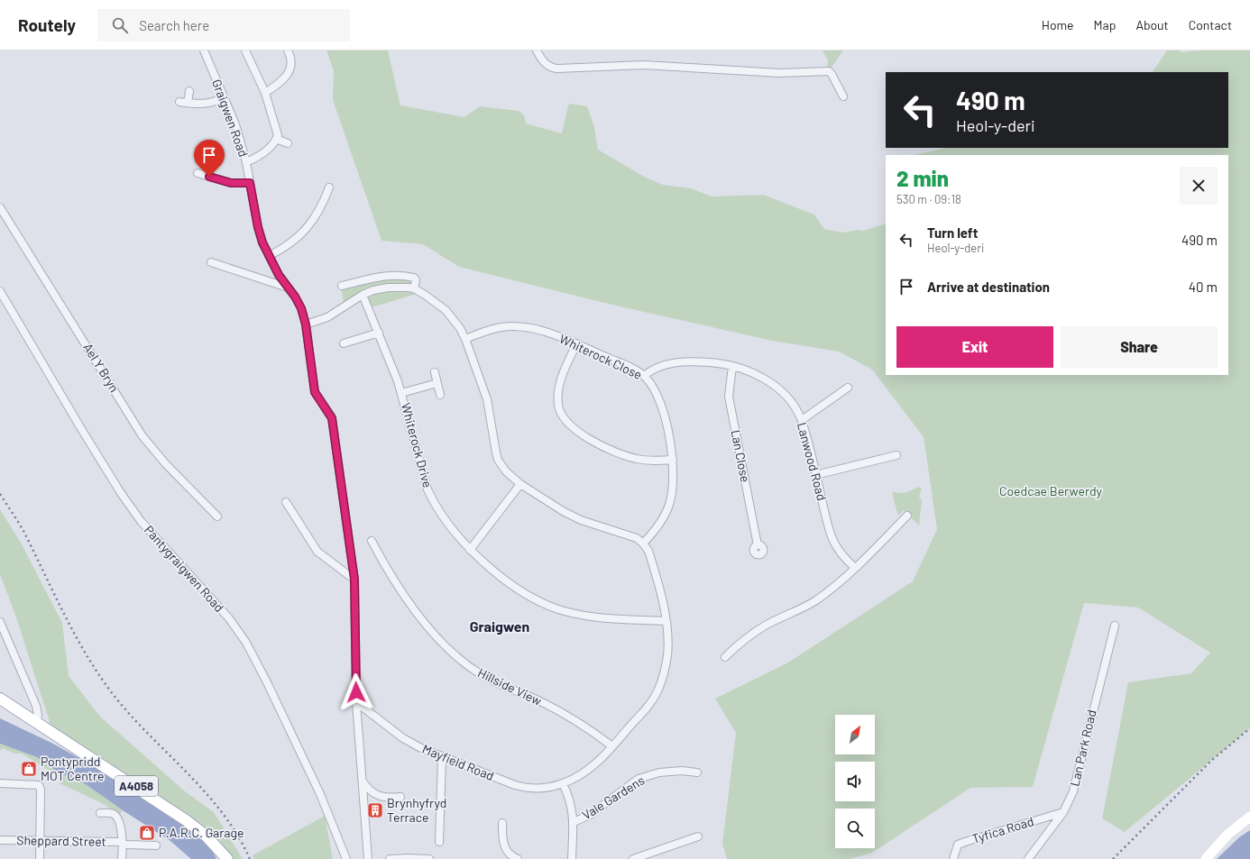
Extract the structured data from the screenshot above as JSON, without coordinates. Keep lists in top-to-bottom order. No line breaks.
{"streets":{"main road":["A4058"],"street":["Graigwen Road","Whiterock Close","Ael Y Bryn","Whiterock Drive","Lan Close","Lanwood Road","Pantygraigwen Road","Hillside View","Lan Park Road","Mayfield Road","Vale Gardens","Tyfica Road","Sheppard Street"]},"crossings":[["Graigwen Road","Mayfield Road"],["Whiterock Close","Lanwood Road"],["Whiterock Close","Mayfield Road"],["Whiterock Drive","Mayfield Road"],["Lan Close","Lanwood Road"],["Hillside View","Mayfield Road"],["Lan Park Road","Tyfica Road"]],"districts":["Graigwen"],"parks":["Coedcae Berwerdy"],"places":{"shop":["Pontypridd MOT Centre","P.A.R.C. Garage"],"building":["Brynhyfryd Terrace"]},"north":"top right","page":{"header":"Routely","search":"Search here","nav":["Home","Map","About","Contact"],"turn":["490 m","Heol-y-deri"],"heading":["2 min","530 m · 09:18"],"list":[{"name":"Turn left","note":"Heol-y-deri","value":"490 m"},{"name":"Arrive at destination","value":"40 m"}],"buttons":["Exit","Share"]}}
